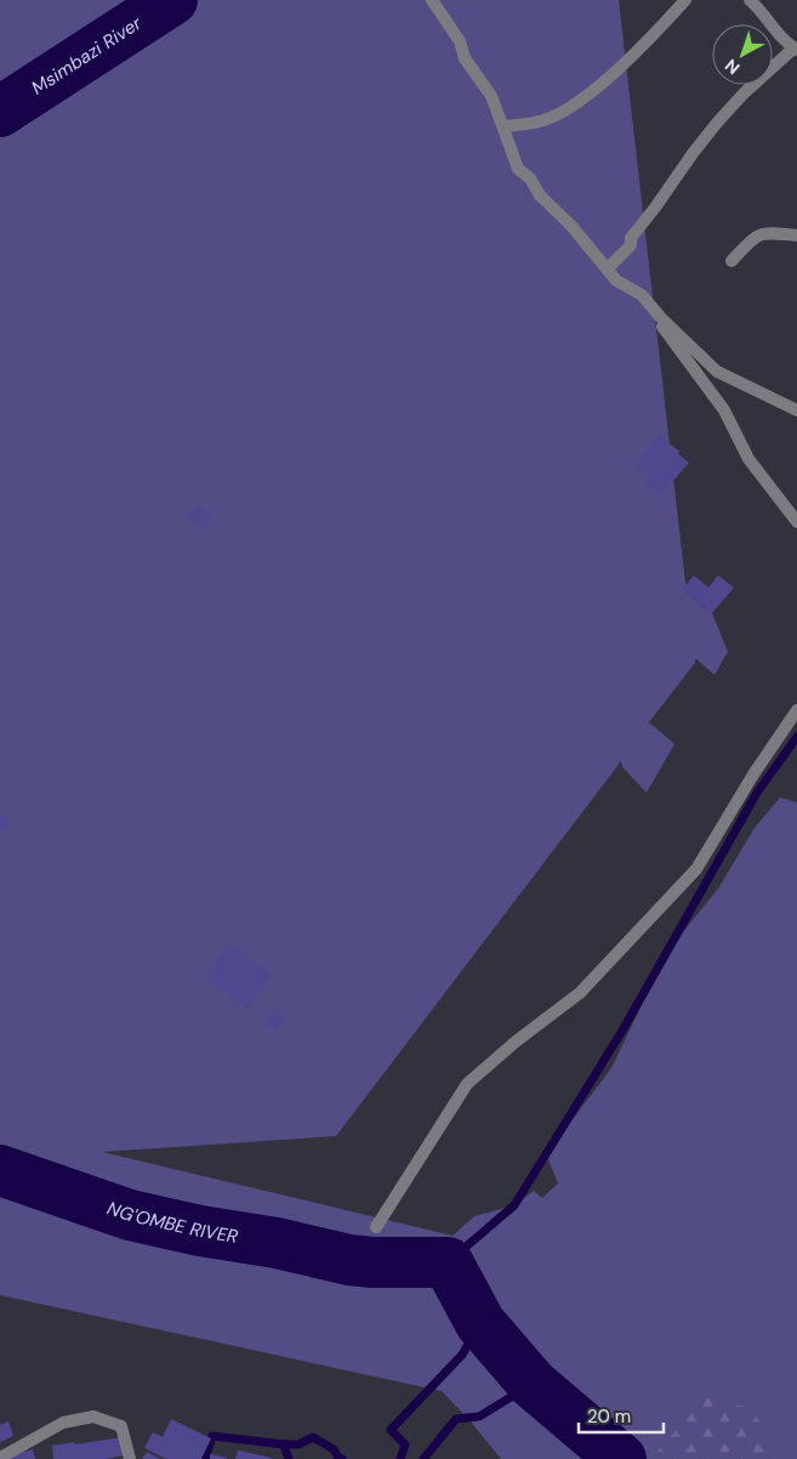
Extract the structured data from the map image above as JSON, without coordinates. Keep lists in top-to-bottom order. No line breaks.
{"water":["Msimbazi River","NG'OMBE RIVER"],"scale_bar":"20 m","north":"bottom left"}
